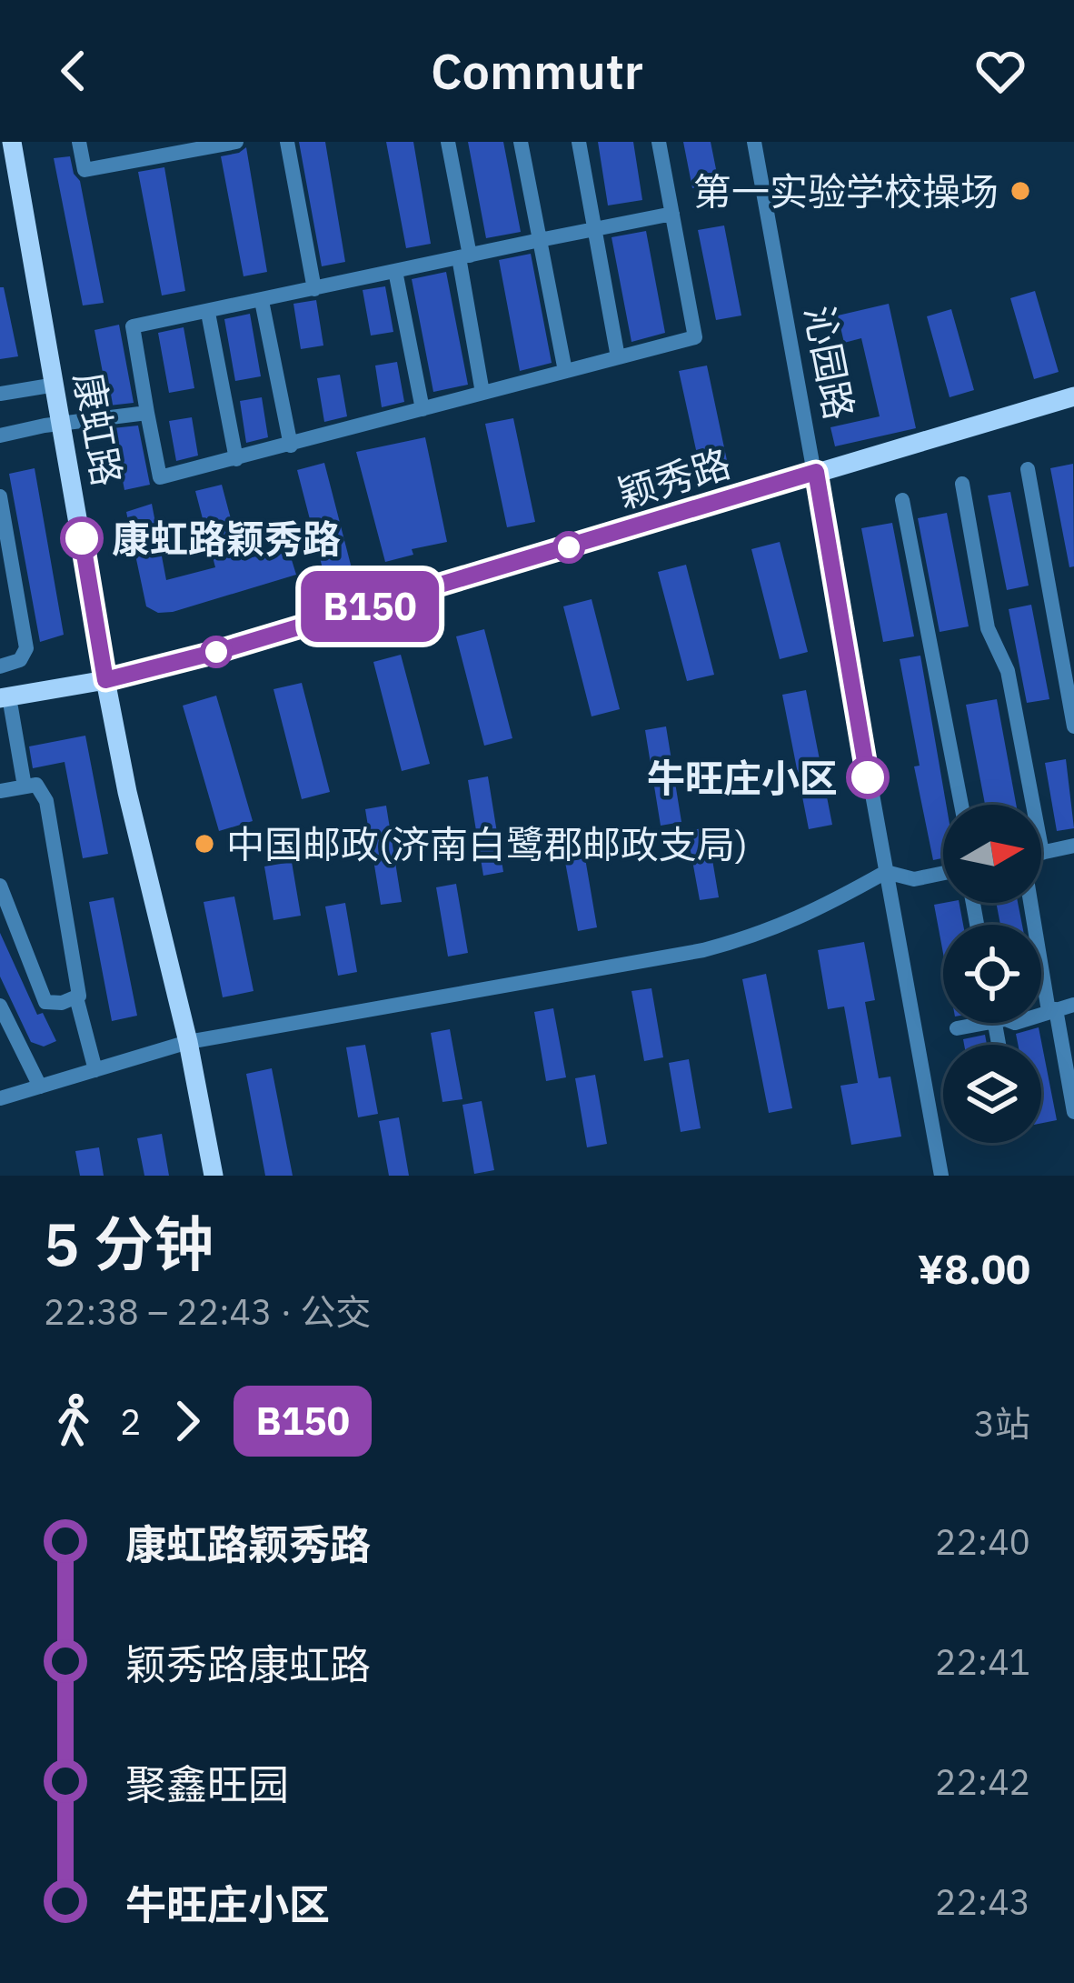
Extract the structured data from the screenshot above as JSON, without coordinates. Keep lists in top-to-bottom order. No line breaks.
{"streets":{"main road":["康虹路","颖秀路"],"street":["沁园路"]},"crossings":[["沁园路","颖秀路"],["康虹路","颖秀路"]],"places":["第一实验学校操场","康虹路颖秀路","牛旺庄小区","中国邮政(济南白鹭郡邮政支局)"],"lines":["bus line B150"],"north":"right","page":{"header":"Commutr","on_map":"B150","heading":["5 分钟","22:38 – 22:43 · 公交","¥8.00"],"legs":["2","B150","3站"],"list":[{"name":"康虹路颖秀路","value":"22:40"},{"name":"颖秀路康虹路","value":"22:41"},{"name":"聚鑫旺园","value":"22:42"},{"name":"牛旺庄小区","value":"22:43"}]}}
